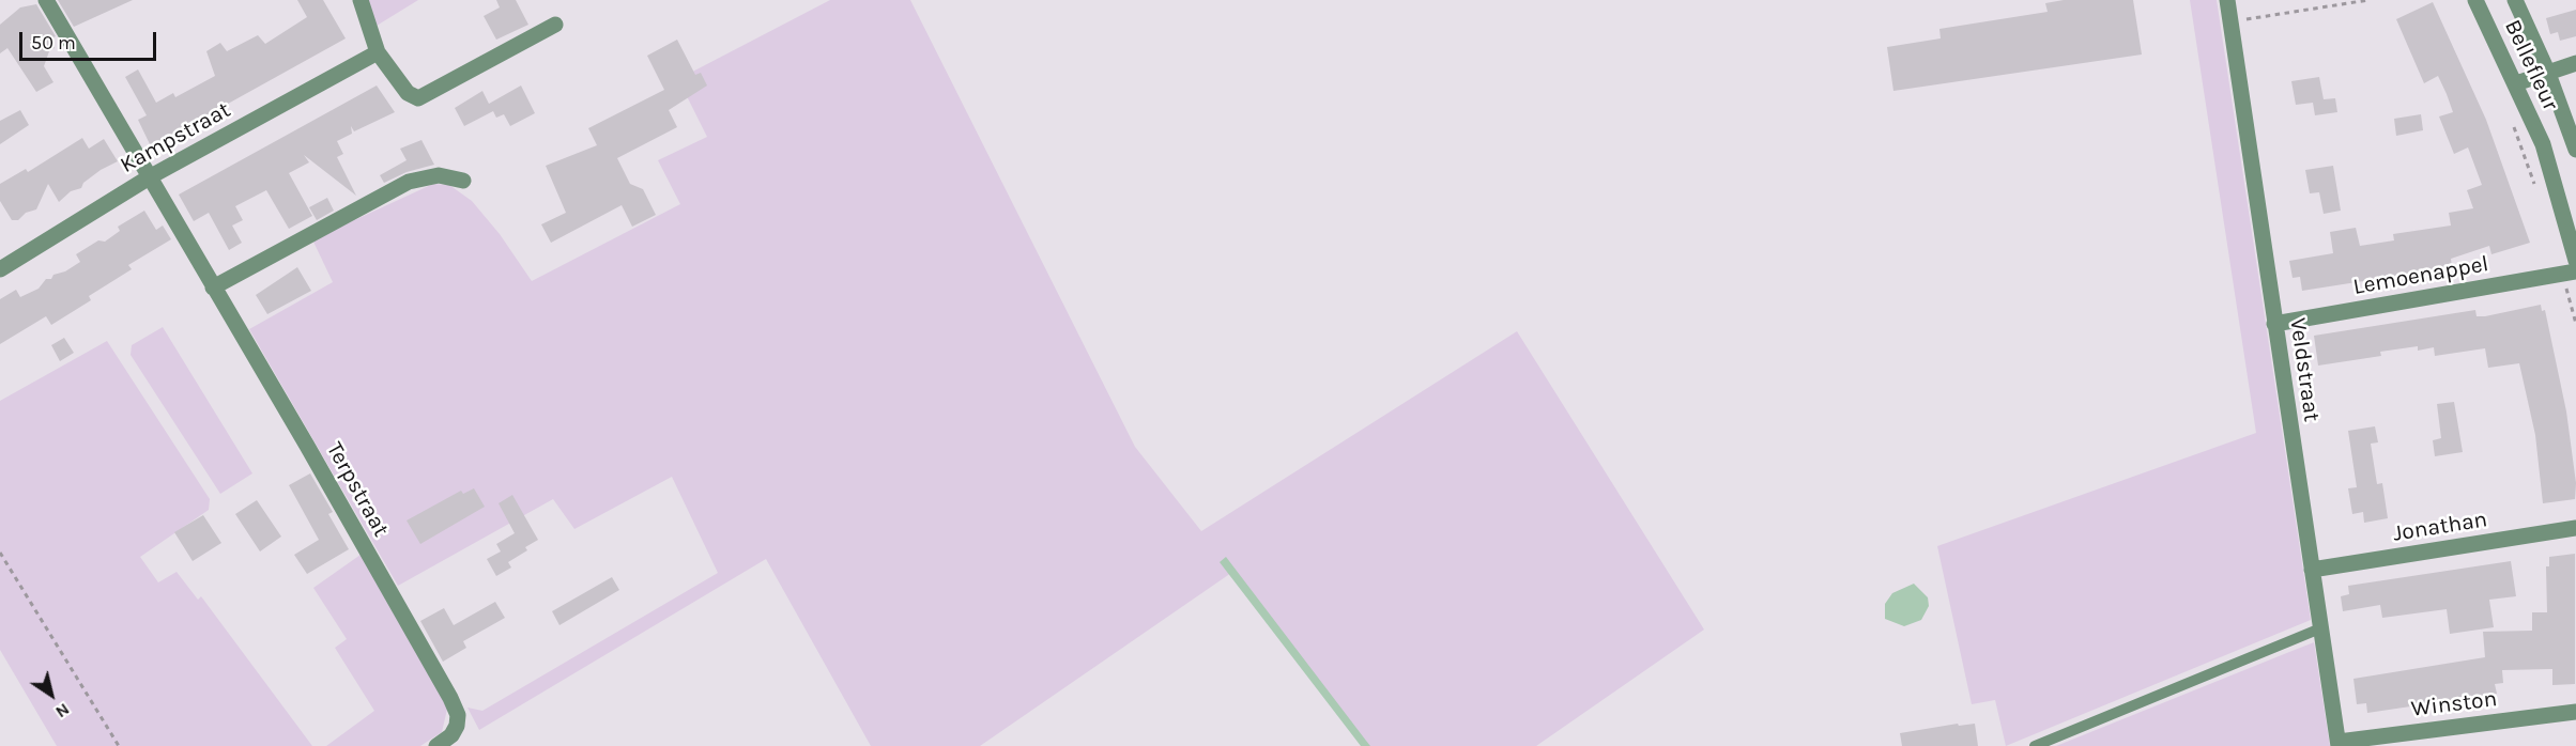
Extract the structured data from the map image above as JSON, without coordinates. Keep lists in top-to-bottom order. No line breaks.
{"streets":{"street":["Bellefleur","Kampstraat","Lemoenappel","Veldstraat","Terpstraat","Jonathan","Winston"]},"crossings":[["Kampstraat","Terpstraat"],["Lemoenappel","Veldstraat"],["Veldstraat","Jonathan"],["Veldstraat","Winston"]],"scale_bar":"50 m","north":"bottom right"}
